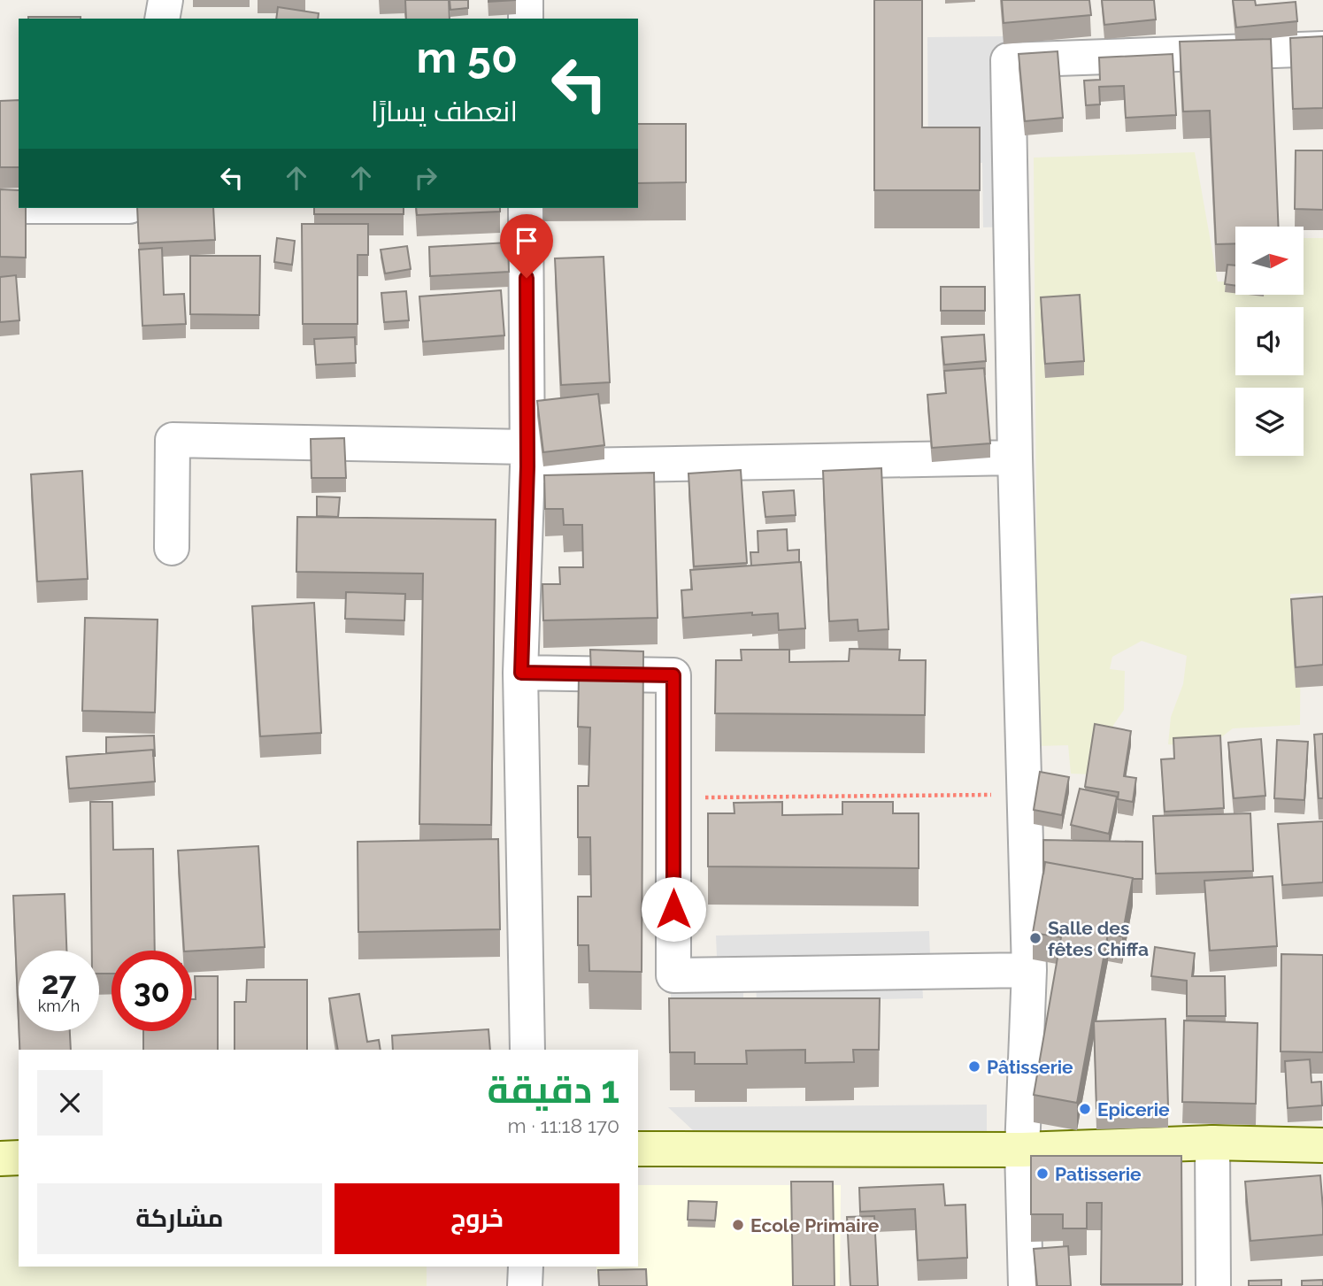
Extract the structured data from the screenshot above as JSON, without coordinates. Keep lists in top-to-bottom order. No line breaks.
{"places":["Salle des fêtes Chiffa","Pâtisserie","Epicerie","Patisserie","Ecole Primaire"],"north":"right","page":{"turn":["50 m","انعطف يسارًا"],"speed":"27 km/h","limit":"30","heading":["1 دقيقة","170 m · 11:18"],"buttons":["خروج","مشاركة"]}}
